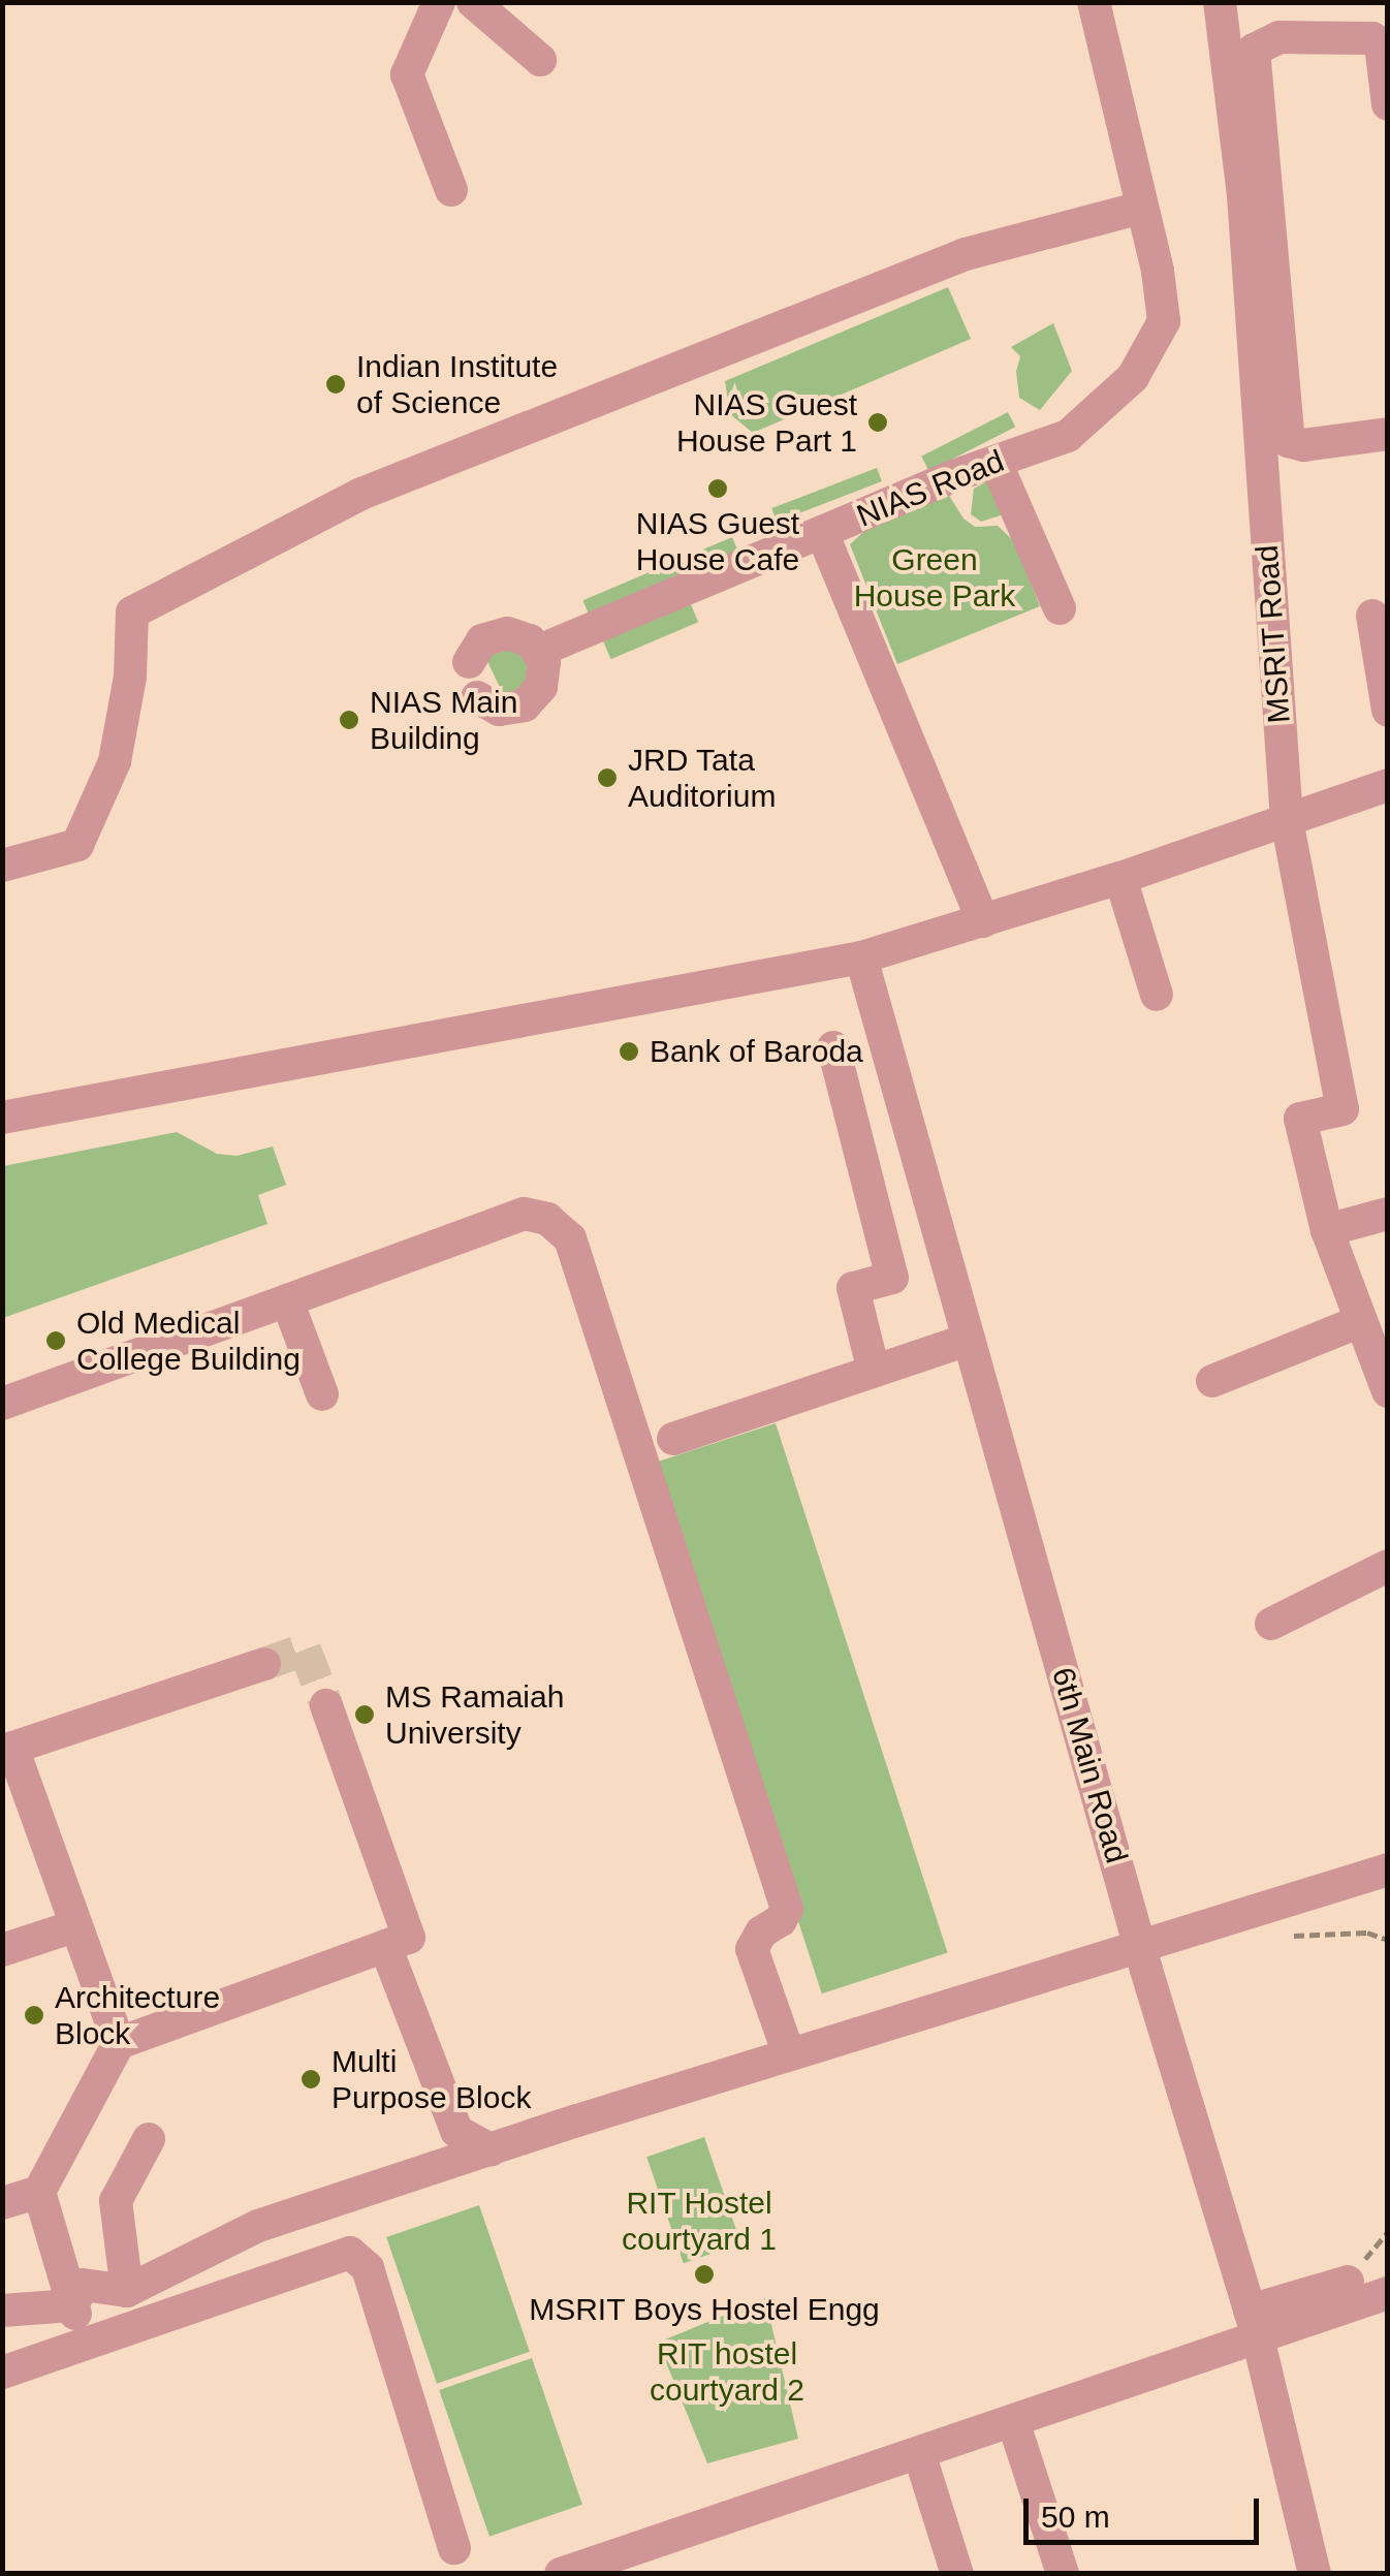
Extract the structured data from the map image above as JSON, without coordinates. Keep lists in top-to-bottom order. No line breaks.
{"streets":{"street":["NIAS Road","MSRIT Road","6th Main Road"]},"parks":["Green House Park","RIT Hostel courtyard 1","RIT hostel courtyard 2"],"places":["Indian Institute of Science","NIAS Guest House Part 1","NIAS Guest House Cafe","NIAS Main Building","JRD Tata Auditorium","Bank of Baroda","Old Medical College Building","MS Ramaiah University","Architecture Block","Multi Purpose Block","MSRIT Boys Hostel Engg"],"scale_bar":"50 m"}
